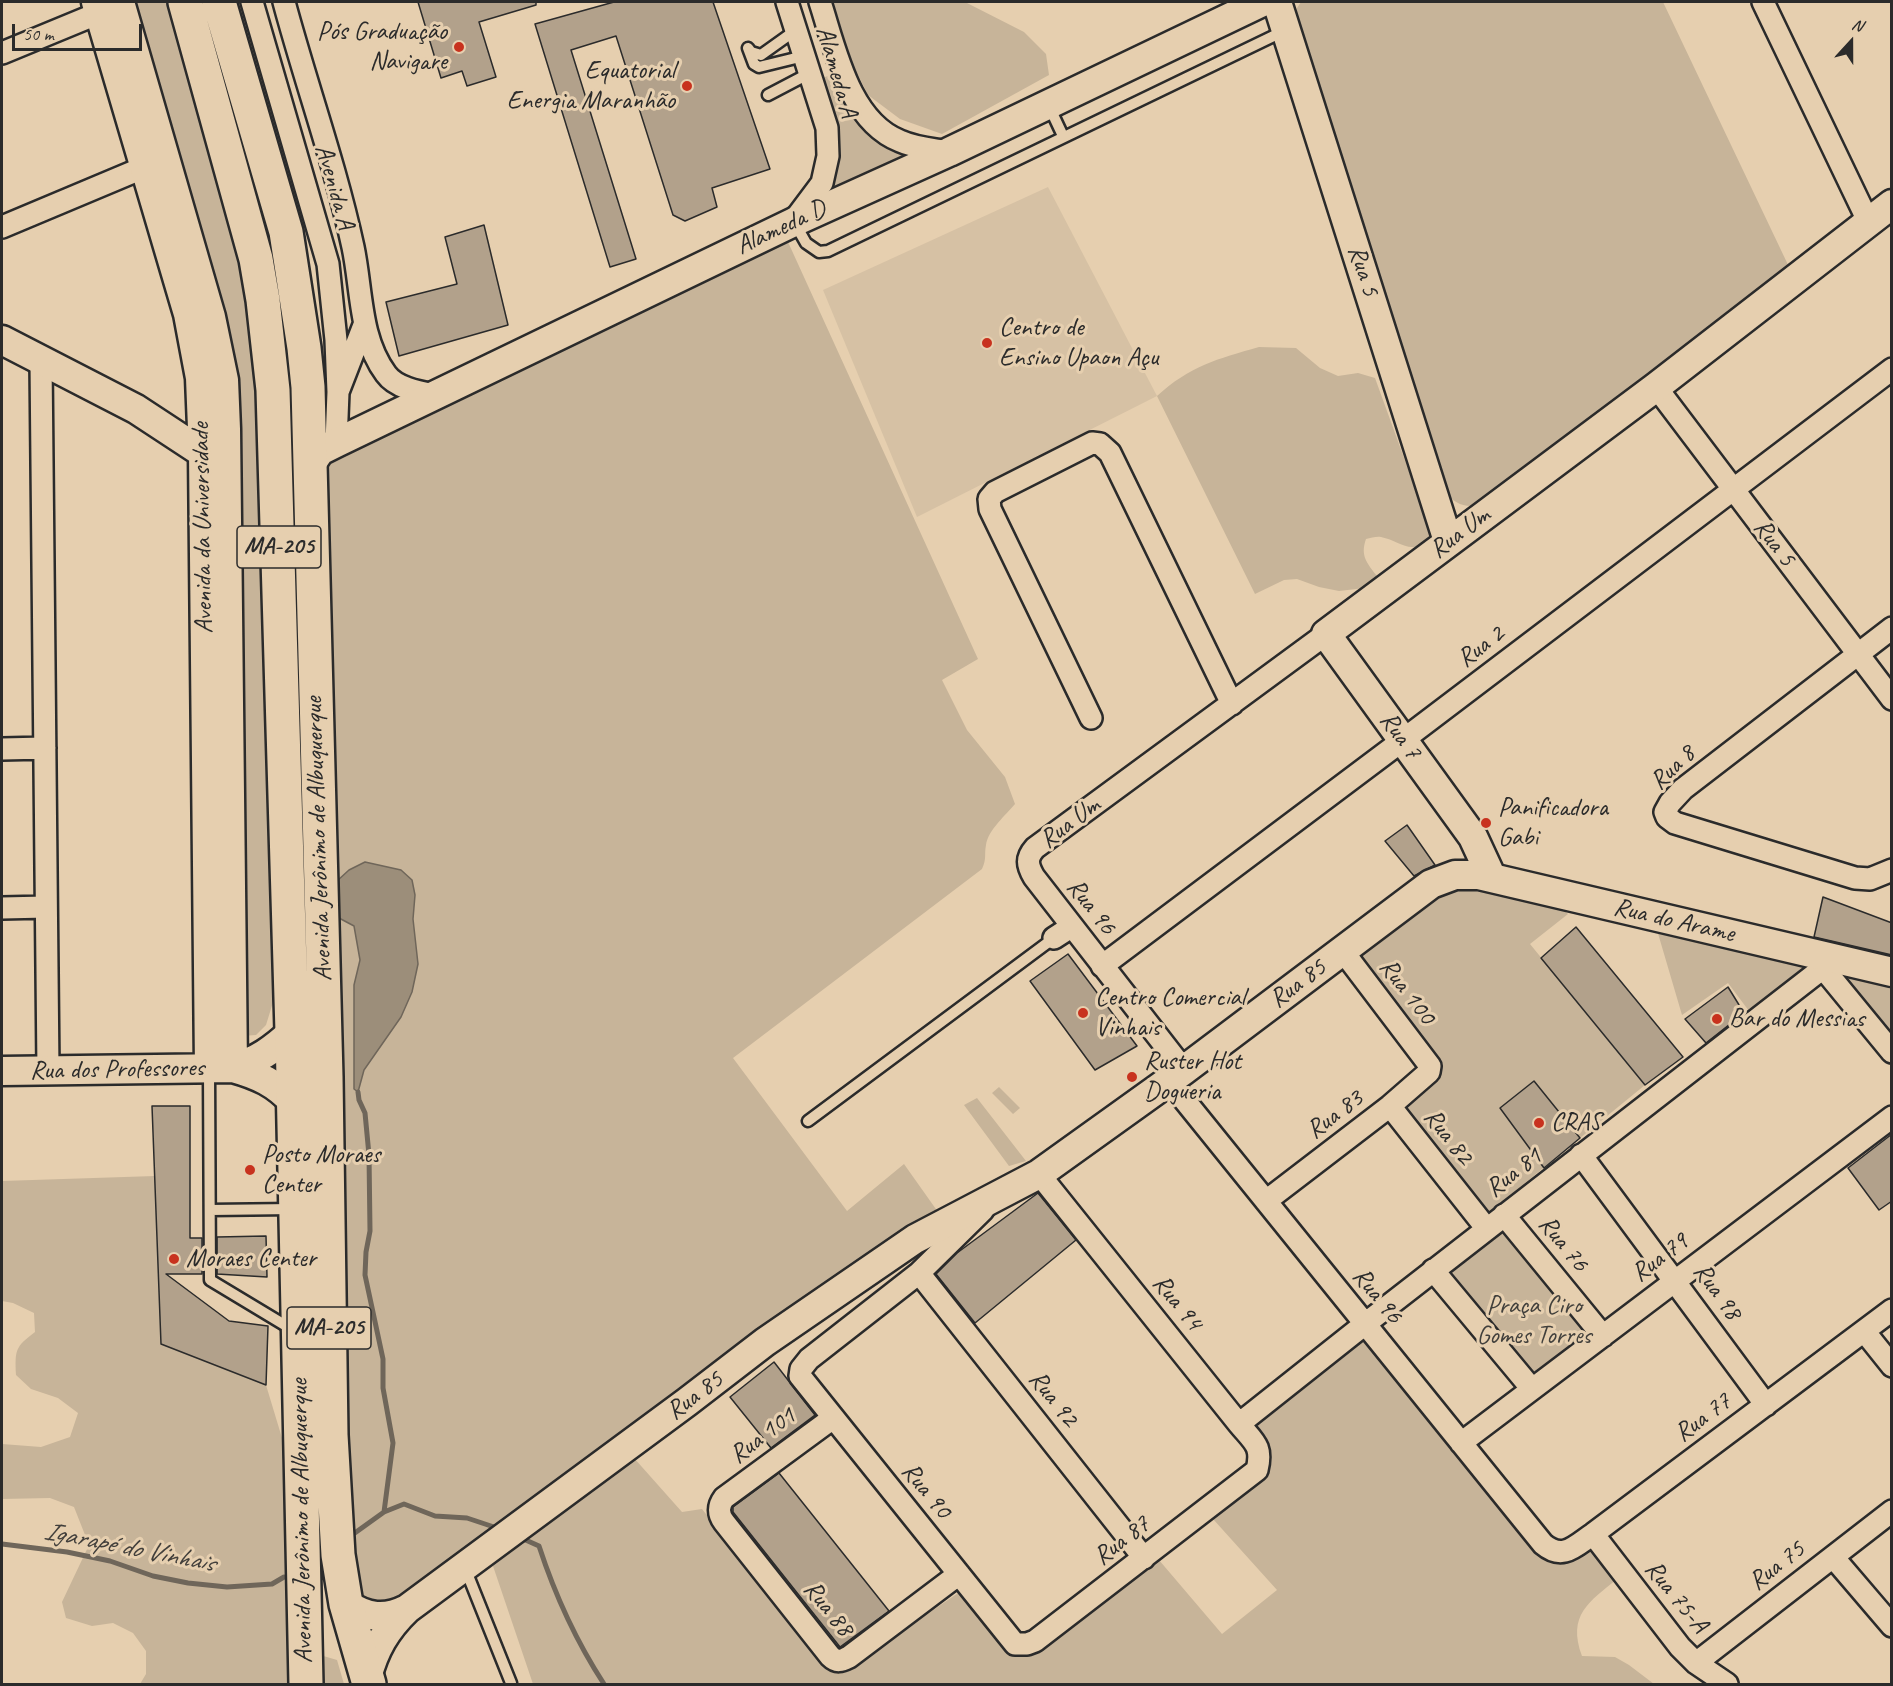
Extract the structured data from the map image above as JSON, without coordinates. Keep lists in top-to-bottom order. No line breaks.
{"streets":{"main road":["MA-205","Avenida Jerônimo de Albuquerque"],"street":["Alameda A","Avenida A","Alameda D","Rua 5","Avenida da Universidade","Rua Um","Rua 2","Rua 7","Rua 8","Rua 96","Rua do Arame","Rua 85","Rua 100","Rua dos Professores","Rua 83","Rua 82","Rua 81","Rua 76","Rua 79","Rua 98","Rua 94","Rua 92","Rua 77","Rua 101","Rua 90","Rua 87","Rua 75","Rua 75-A","Rua 88"]},"crossings":[["Alameda A","Alameda D"],["Avenida A","Alameda D"],["Alameda D","Rua 5"],["Alameda D","Avenida Jerônimo de Albuquerque"],["Rua 5","Rua Um"],["Rua 5","Rua 2"],["Rua 5","Rua 8"],["Avenida da Universidade","Rua dos Professores"],["Rua Um","Rua 7"],["Rua Um","Rua 96"],["Rua 2","Rua 7"],["Rua 2","Rua 96"],["Rua 7","Rua do Arame"],["Avenida Jerônimo de Albuquerque","Rua 85"],["Avenida Jerônimo de Albuquerque","Rua dos Professores"],["Rua 96","Rua 85"],["Rua 96","Rua 83"],["Rua 96","Rua 81"],["Rua 96","Rua 79"],["Rua 96","Rua 77"],["Rua do Arame","Rua 85"],["Rua do Arame","Rua 81"],["Rua 85","Rua 100"],["Rua 85","Rua 94"],["Rua 85","Rua 92"],["Rua 85","Rua 90"],["Rua 100","Rua 83"],["Rua 83","Rua 82"],["Rua 82","Rua 81"],["Rua 81","Rua 76"],["Rua 81","Rua 98"],["Rua 81","Rua 94"],["Rua 76","Rua 79"],["Rua 79","Rua 98"],["Rua 98","Rua 77"],["Rua 94","Rua 87"],["Rua 92","Rua 87"],["Rua 77","Rua 75-A"],["Rua 101","Rua 90"],["Rua 101","Rua 88"],["Rua 90","Rua 87"],["Rua 90","Rua 88"],["Rua 75","Rua 75-A"]],"water":["Igarapé do Vinhais"],"parks":["Praça Ciro Gomes Torres"],"places":["Pós Graduação Navigare","Equatorial Energia Maranhão","Centro de Ensino Upaon Açu","Panificadora Gabi","Centro Comercial Vinhais","Bar do Messias","Ruster Hot Dogueria","CRAS","Posto Moraes Center","Moraes Center"],"scale_bar":"50 m","north":"top"}
